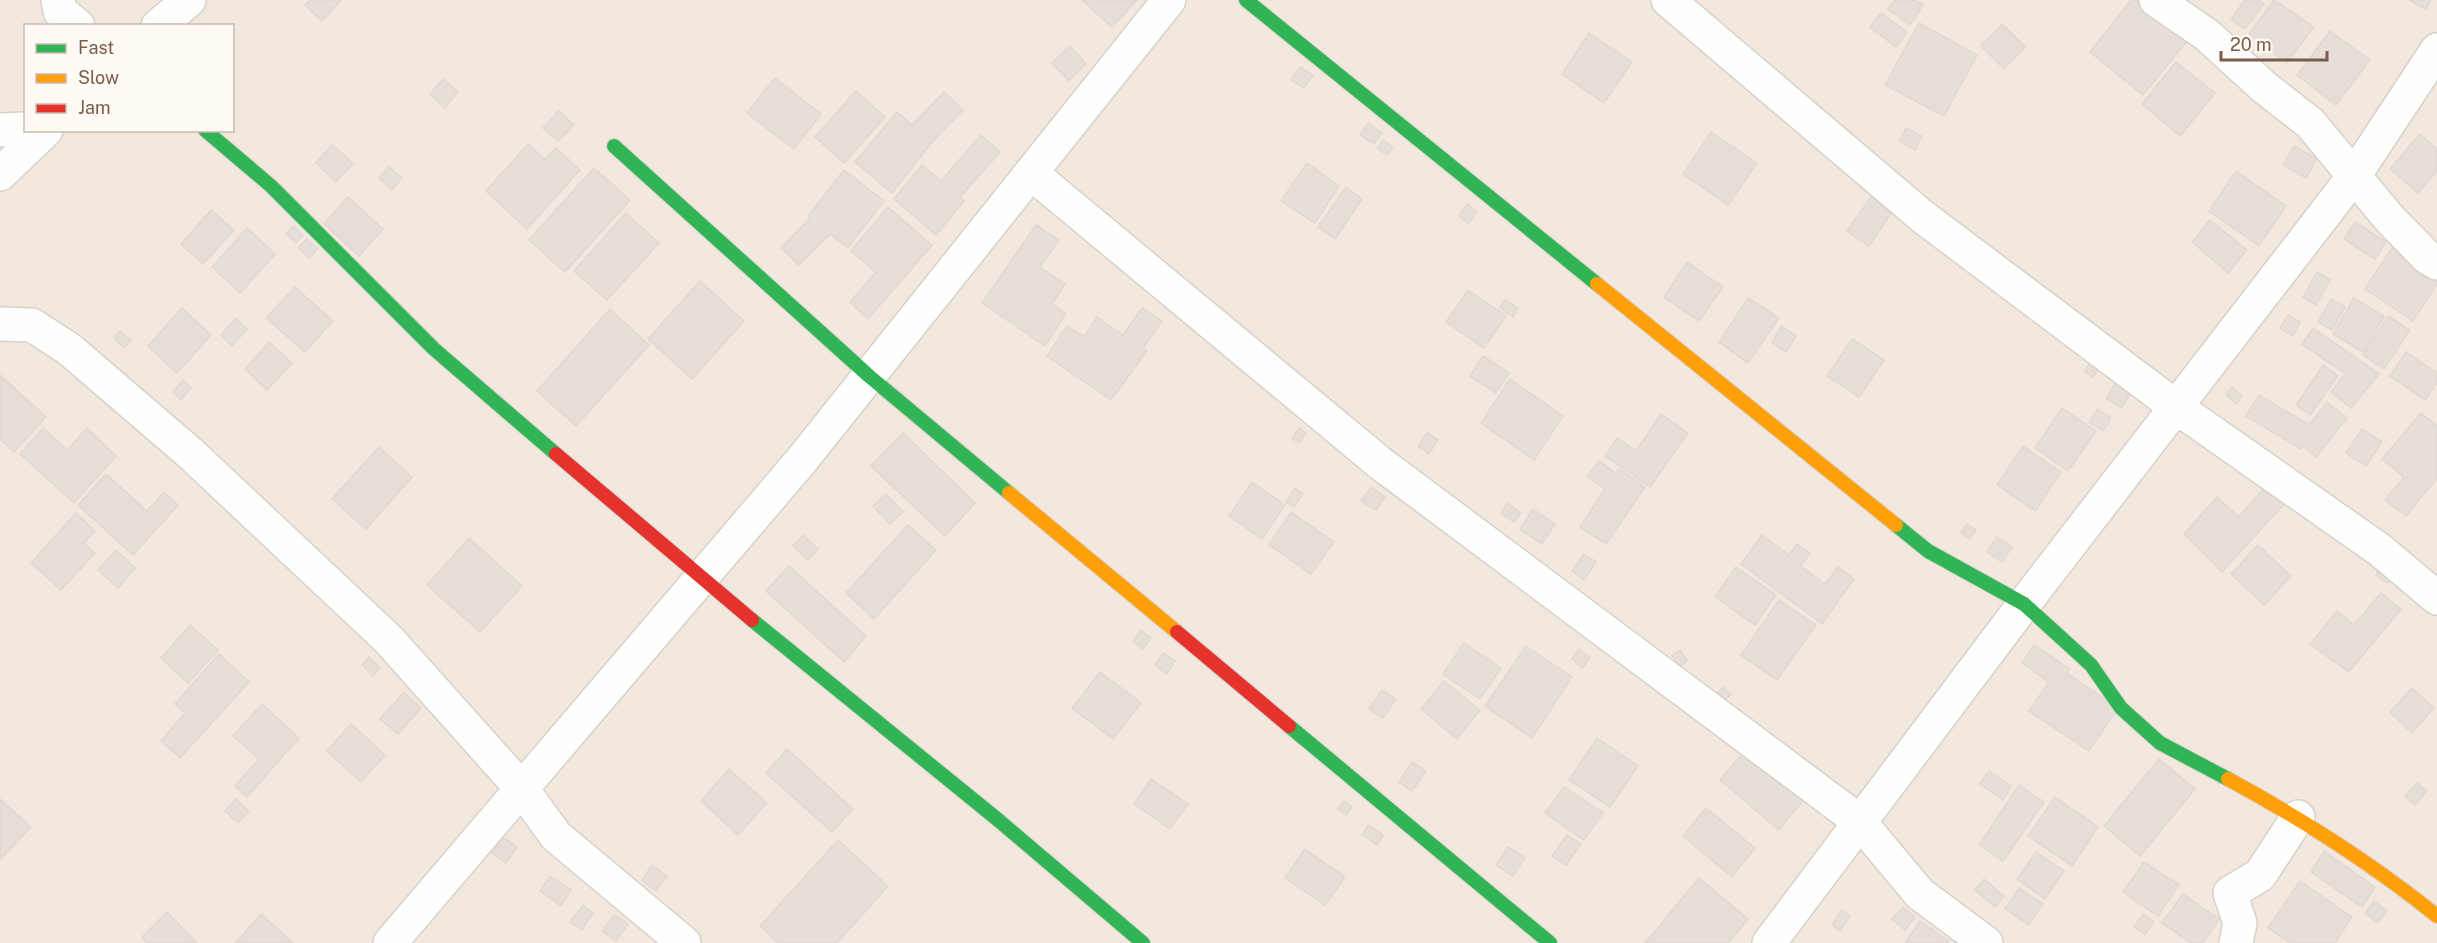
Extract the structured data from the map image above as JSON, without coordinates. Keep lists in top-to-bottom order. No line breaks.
{"legend":["Fast","Slow","Jam"],"scale_bar":"20 m"}
